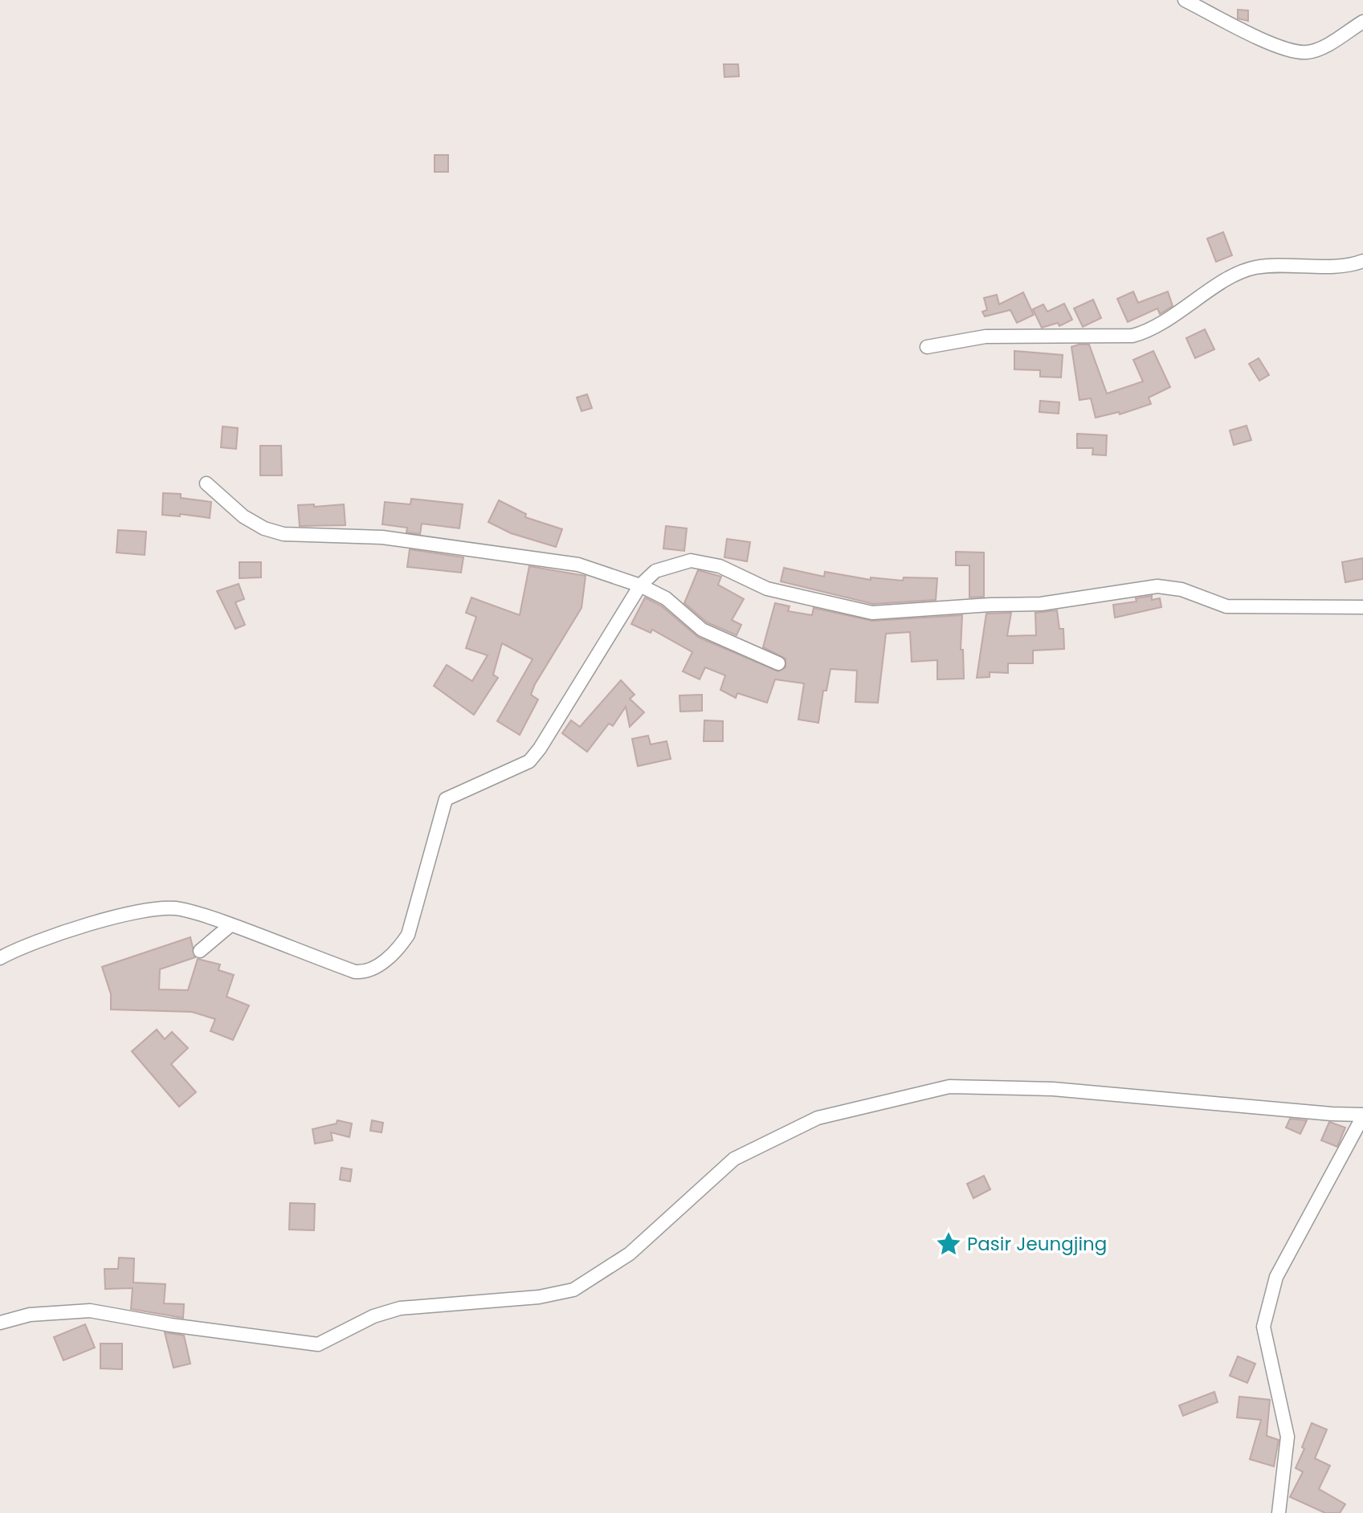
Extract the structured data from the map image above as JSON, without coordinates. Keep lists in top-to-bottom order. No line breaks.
{"places":{"place":["Pasir Jeungjing"]}}
